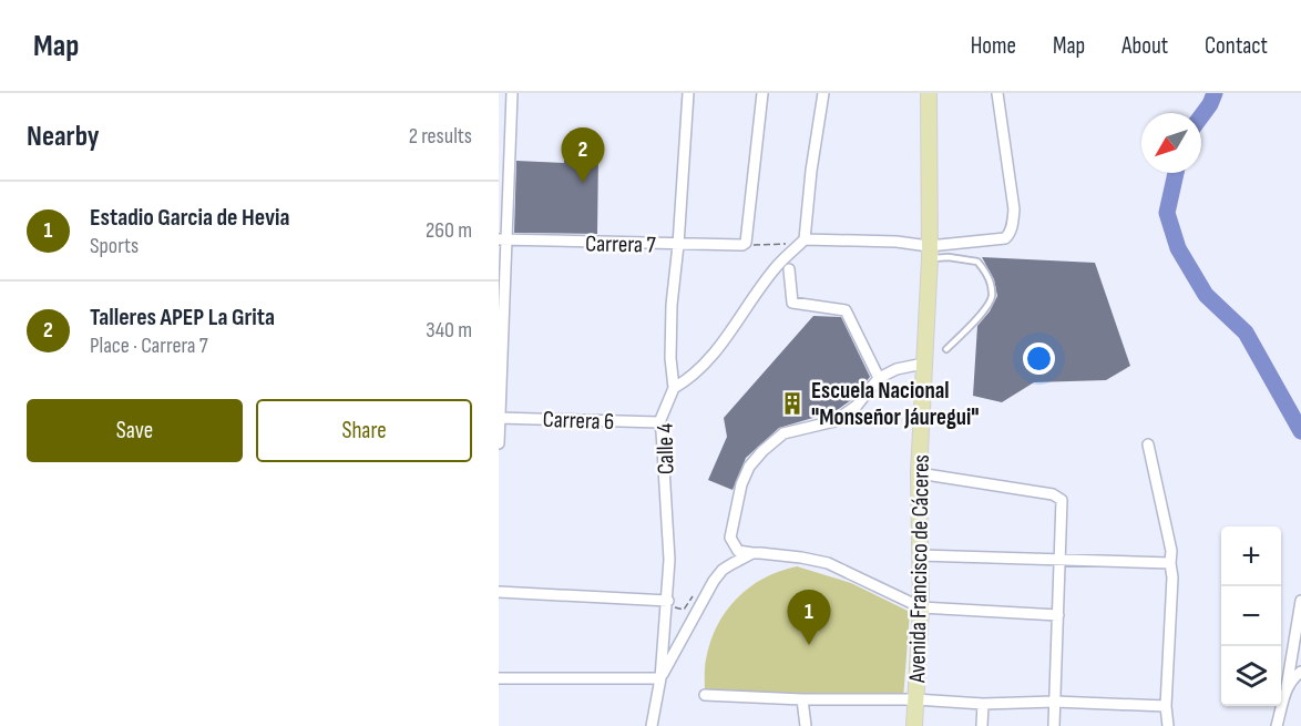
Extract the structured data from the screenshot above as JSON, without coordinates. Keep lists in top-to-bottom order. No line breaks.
{"streets":{"main road":["Avenida Francisco de Cáceres"],"street":["Carrera 7","Carrera 6","Calle 4"]},"crossings":[["Carrera 7","Calle 4"],["Carrera 6","Calle 4"]],"places":{"building":["Escuela Nacional \"Monseñor Jáuregui\""]},"north":"bottom left","page":{"header":"Map","nav":["Home","Map","About","Contact"],"heading":["Nearby","2 results"],"pins":["2","1"],"list":[{"mark":"1","name":"Estadio Garcia de Hevia","note":"Sports","value":"260 m"},{"mark":"2","name":"Talleres APEP La Grita","note":"Place · Carrera 7","value":"340 m"}],"buttons":["Save","Share"],"map_buttons":["+","−"]}}
